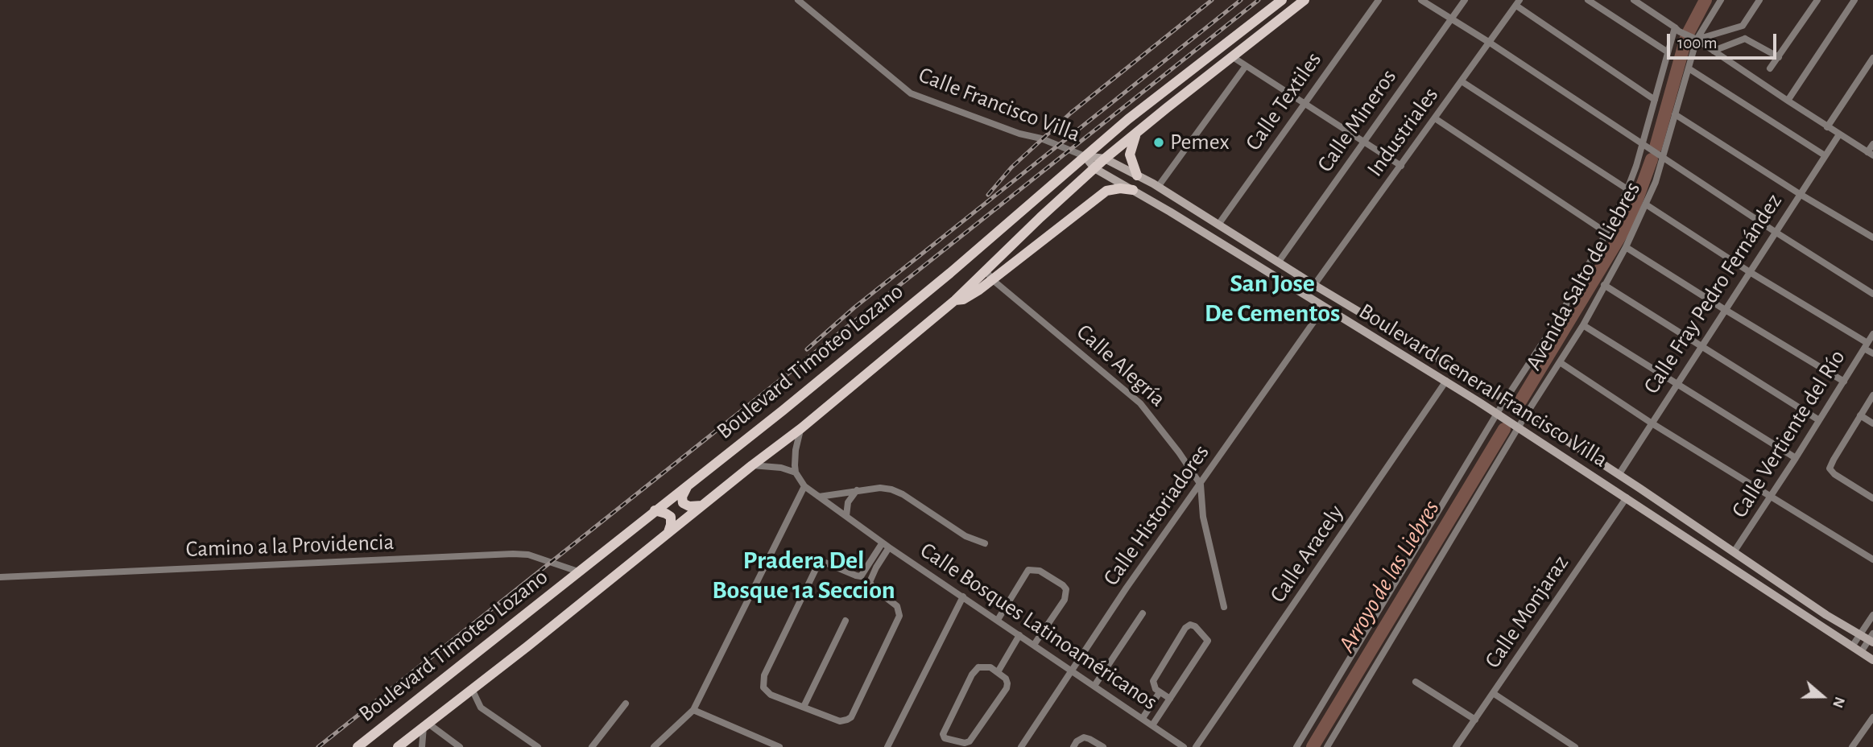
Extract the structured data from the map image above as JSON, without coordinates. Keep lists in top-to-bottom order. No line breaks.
{"streets":{"main road":["Boulevard Timoteo Lozano","Boulevard General Francisco Villa"],"street":["Calle Textiles","Calle Francisco Villa","Calle Mineros","Industriales","Avenida Salto de Liebres","Calle Fray Pedro Fernández","Calle Alegría","Calle Vertiente del Río","Calle Historiadores","Camino a la Providencia","Calle Aracely","Calle Monjaraz","Calle Bosques Latinoaméricanos"]},"crossings":[["Calle Textiles","Boulevard General Francisco Villa"],["Calle Francisco Villa","Boulevard Timoteo Lozano"],["Calle Francisco Villa","Boulevard General Francisco Villa"],["Calle Mineros","Boulevard General Francisco Villa"],["Industriales","Boulevard General Francisco Villa"],["Avenida Salto de Liebres","Boulevard General Francisco Villa"],["Calle Fray Pedro Fernández","Boulevard General Francisco Villa"],["Boulevard Timoteo Lozano","Calle Alegría"],["Boulevard Timoteo Lozano","Boulevard General Francisco Villa"],["Boulevard Timoteo Lozano","Camino a la Providencia"],["Calle Alegría","Calle Historiadores"],["Boulevard General Francisco Villa","Calle Vertiente del Río"],["Boulevard General Francisco Villa","Calle Historiadores"],["Boulevard General Francisco Villa","Calle Aracely"],["Boulevard General Francisco Villa","Calle Monjaraz"],["Calle Historiadores","Calle Bosques Latinoaméricanos"]],"districts":["San Jose De Cementos","Pradera Del Bosque 1a Seccion"],"water":["Arroyo de las Liebres"],"places":["Pemex"],"scale_bar":"100 m","north":"right"}
